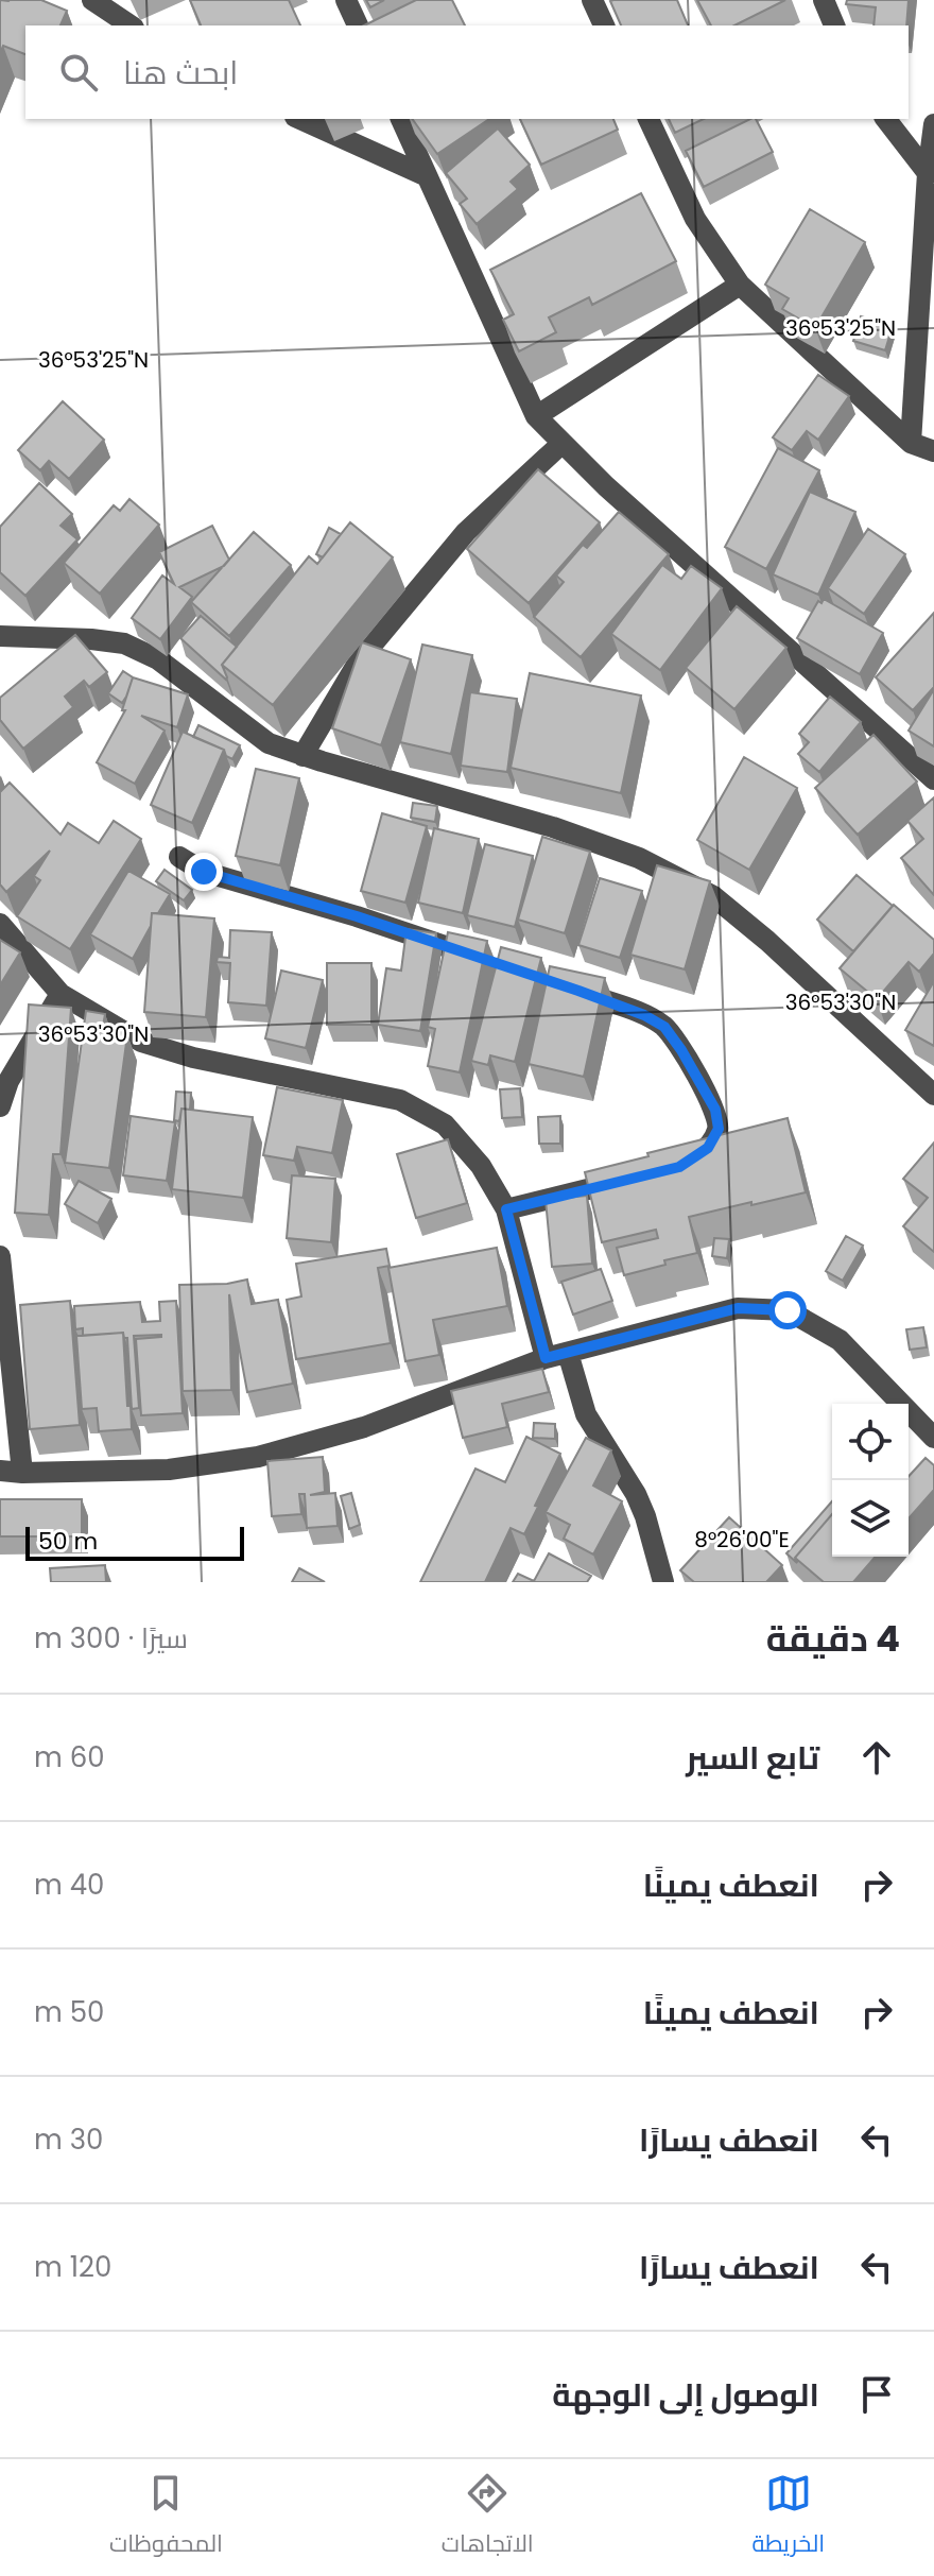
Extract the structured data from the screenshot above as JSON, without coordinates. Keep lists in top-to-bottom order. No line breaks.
{"scale_bar":"50 m","page":{"search":"ابحث هنا","scale":"50 m","heading":["4 دقيقة","سيرًا · 300 m"],"list":[["تابع السير","60 m"],["انعطف يمينًا","40 m"],["انعطف يمينًا","50 m"],["انعطف يسارًا","30 m"],["انعطف يسارًا","120 m"],"الوصول إلى الوجهة"],"nav":["الخريطة","الاتجاهات","المحفوظات"]},"coordinates":["36°53'25\"N","36°53'30\"N","8°26'00\"E"]}
